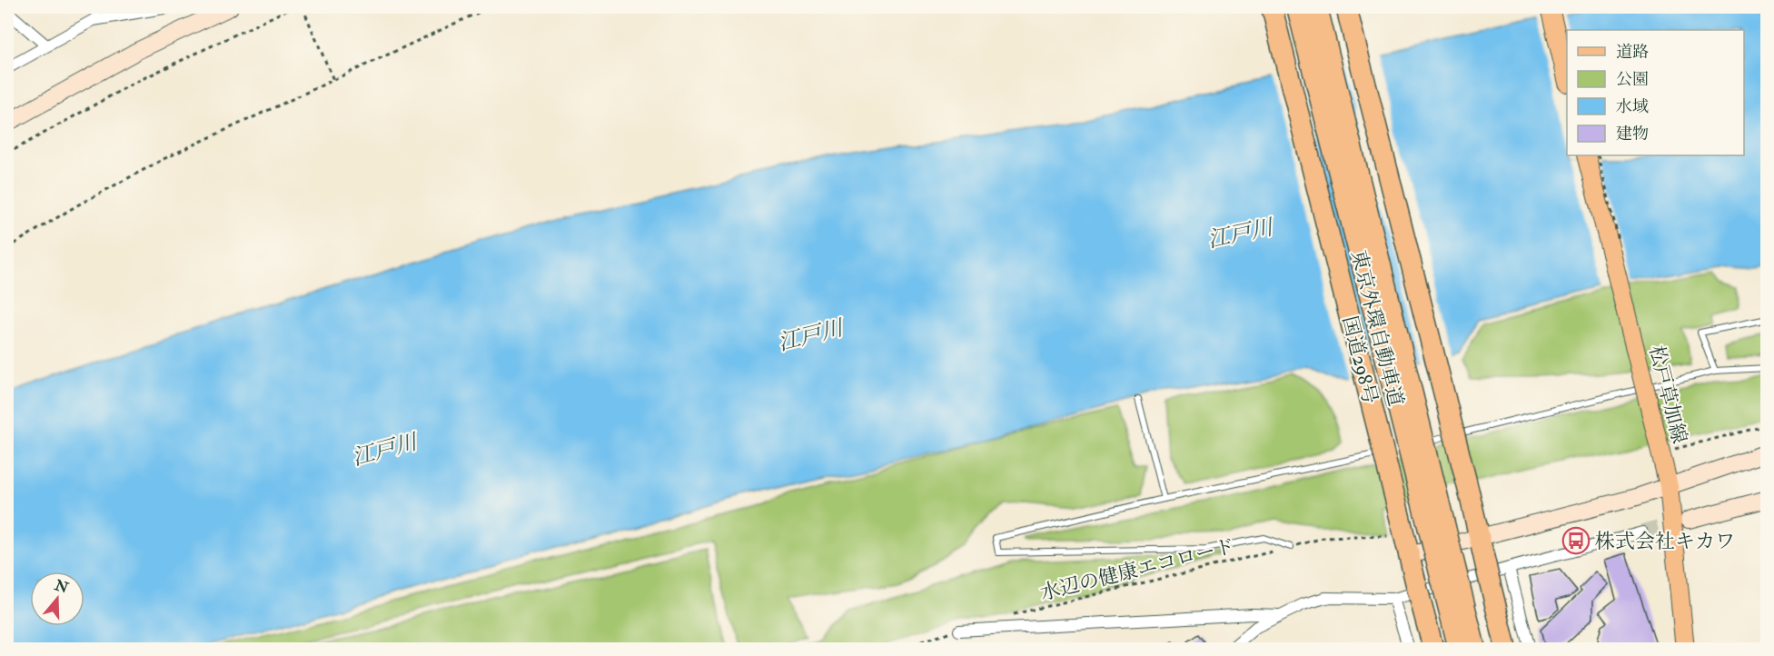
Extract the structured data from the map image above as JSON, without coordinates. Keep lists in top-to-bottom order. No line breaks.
{"streets":{"highway":["東京外環自動車道","国道298号"],"main road":["松戸草加線"],"path":["水辺の健康エコロード"]},"water":["江戸川"],"places":{"bus stop":["株式会社キカワ"]},"legend":["道路","公園","水域","建物"],"north":"top"}
